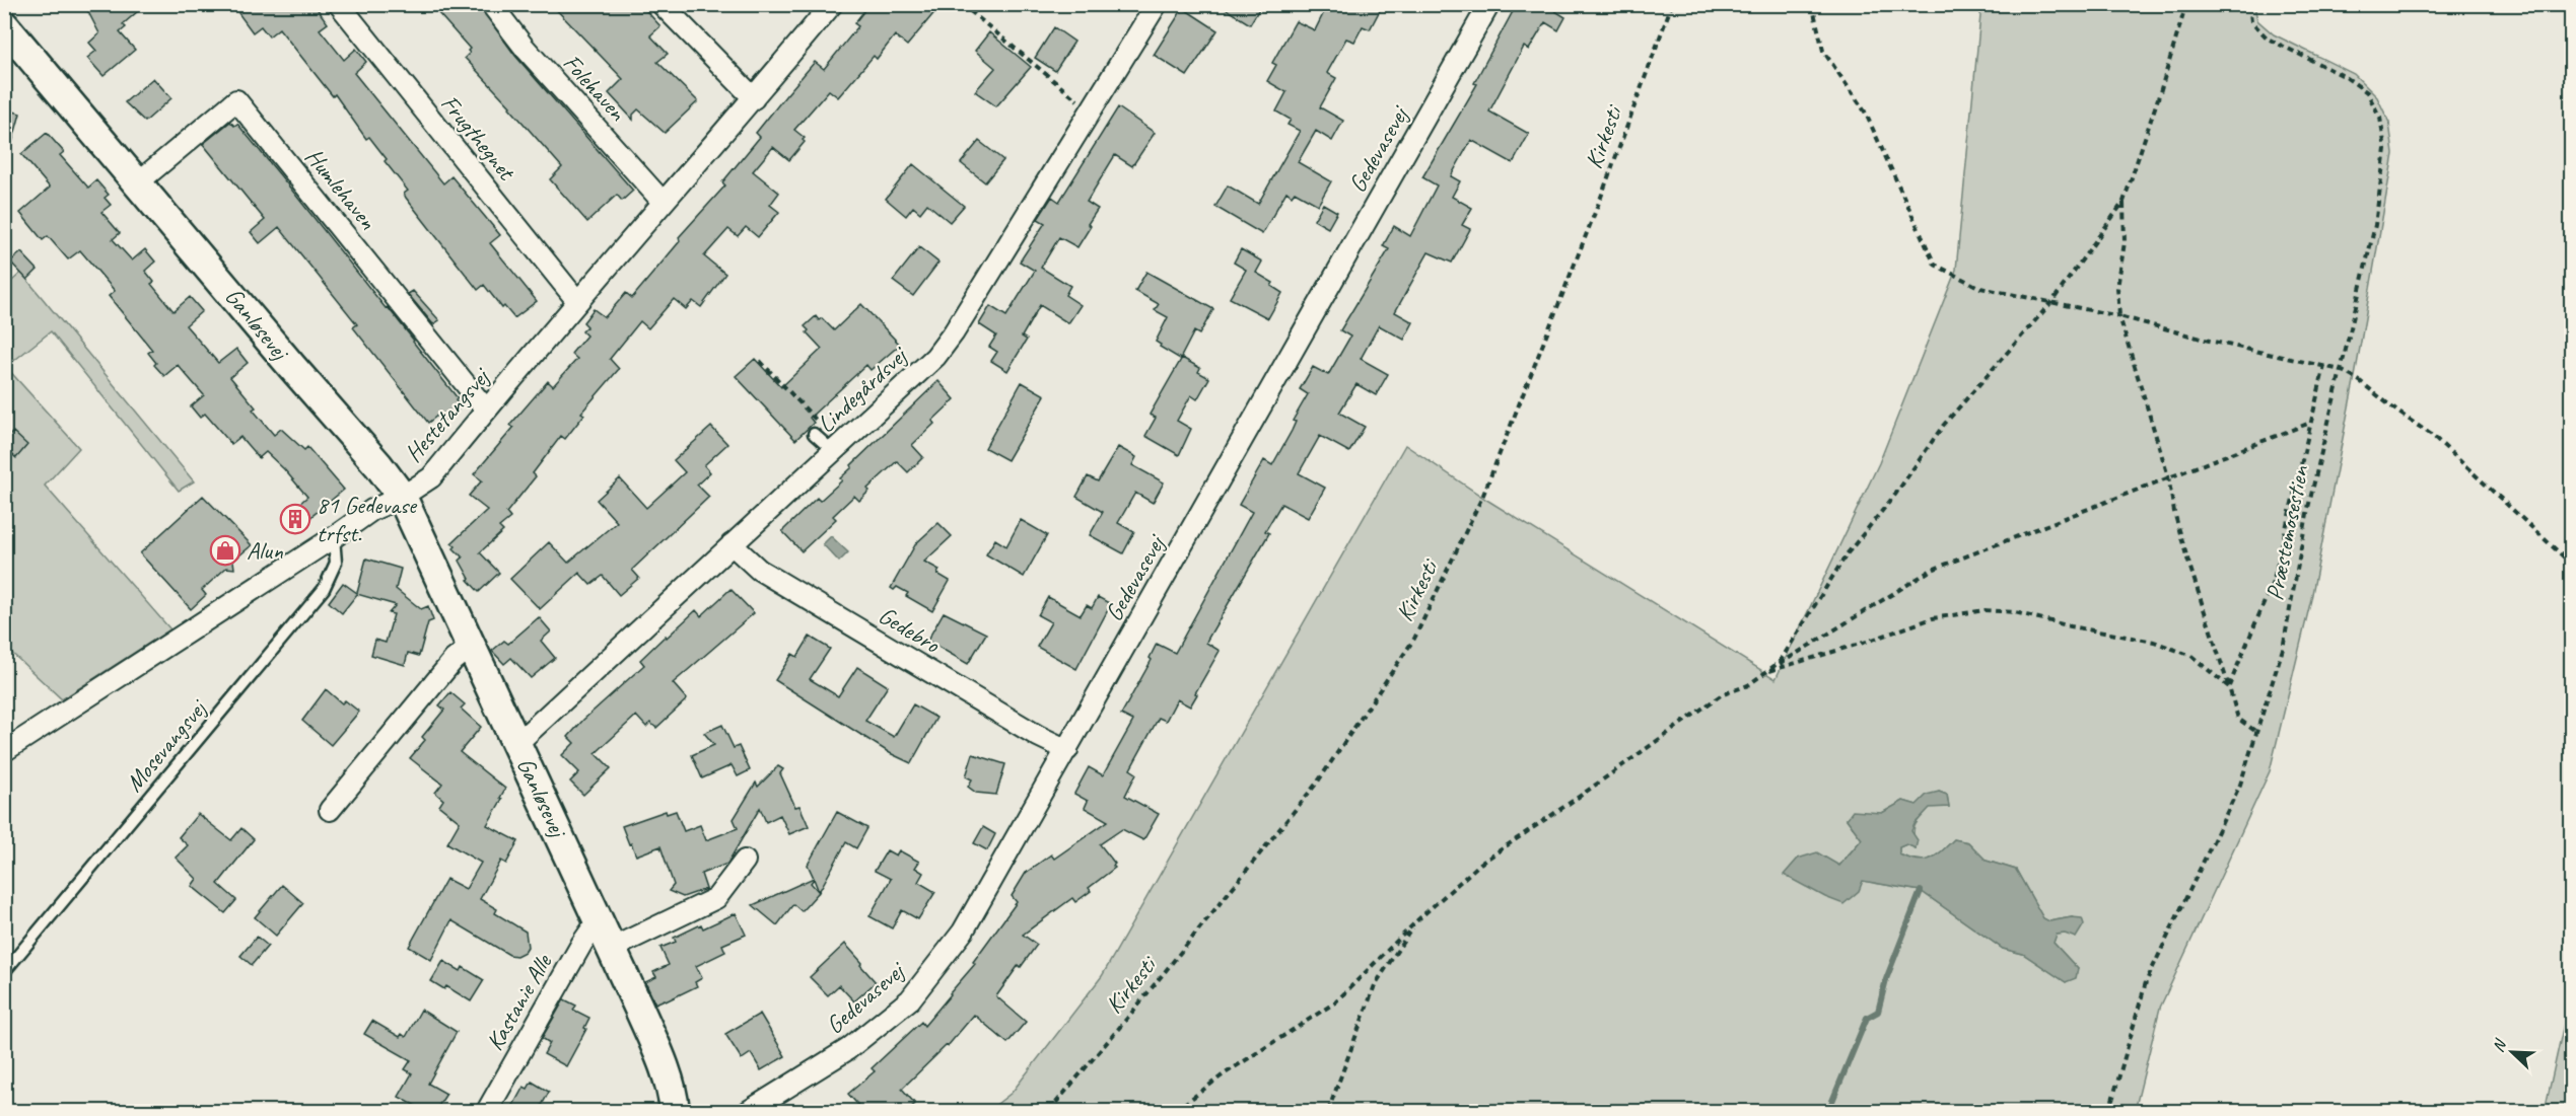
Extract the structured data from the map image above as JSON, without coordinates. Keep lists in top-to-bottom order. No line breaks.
{"streets":{"street":["Folehaven","Frugthegnet","Gedevasevej","Humlehaven","Ganløsevej","Lindegårdsvej","Hestetangsvej","Gedebro","Kastanie Alle"],"lane":["Mosevangsvej"],"path":["Kirkesti","Præstemosestien"]},"crossings":[["Folehaven","Hestetangsvej"],["Frugthegnet","Hestetangsvej"],["Gedevasevej","Gedebro"],["Humlehaven","Ganløsevej"],["Humlehaven","Hestetangsvej"],["Ganløsevej","Lindegårdsvej"],["Ganløsevej","Hestetangsvej"],["Ganløsevej","Kastanie Alle"],["Lindegårdsvej","Gedebro"],["Hestetangsvej","Mosevangsvej"]],"places":{"building":["81 Gedevase trfst."],"shop":["Alun"]},"north":"top left"}
